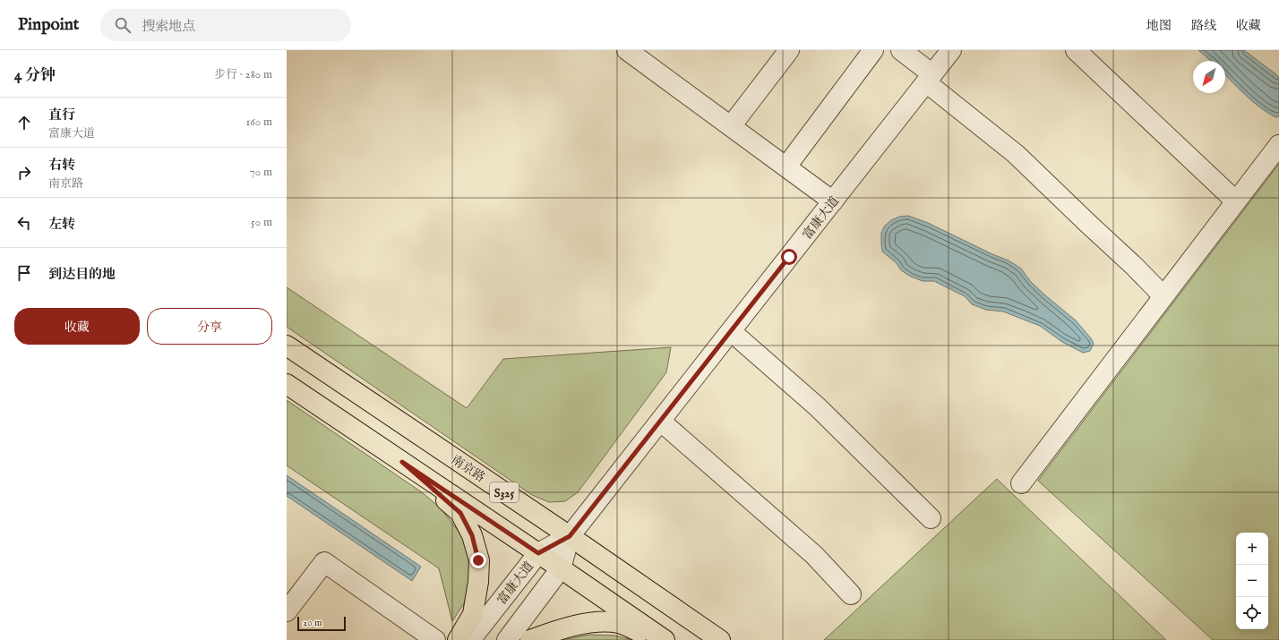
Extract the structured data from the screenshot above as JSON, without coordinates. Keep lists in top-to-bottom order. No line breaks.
{"streets":{"main road":["南京路","S325"],"street":["富康大道"]},"crossings":[["富康大道","南京路"],["富康大道","S325"]],"scale_bar":"20 m","north":"bottom left","page":{"header":"Pinpoint","search":"搜索地点","nav":["地图","路线","收藏"],"heading":["4 分钟","步行 · 280 m"],"list":[["直行","富康大道","160 m"],["右转","南京路","70 m"],["左转","50 m"],"到达目的地"],"buttons":["收藏","分享"],"map_buttons":["+","−"],"scale":"20 m"}}
